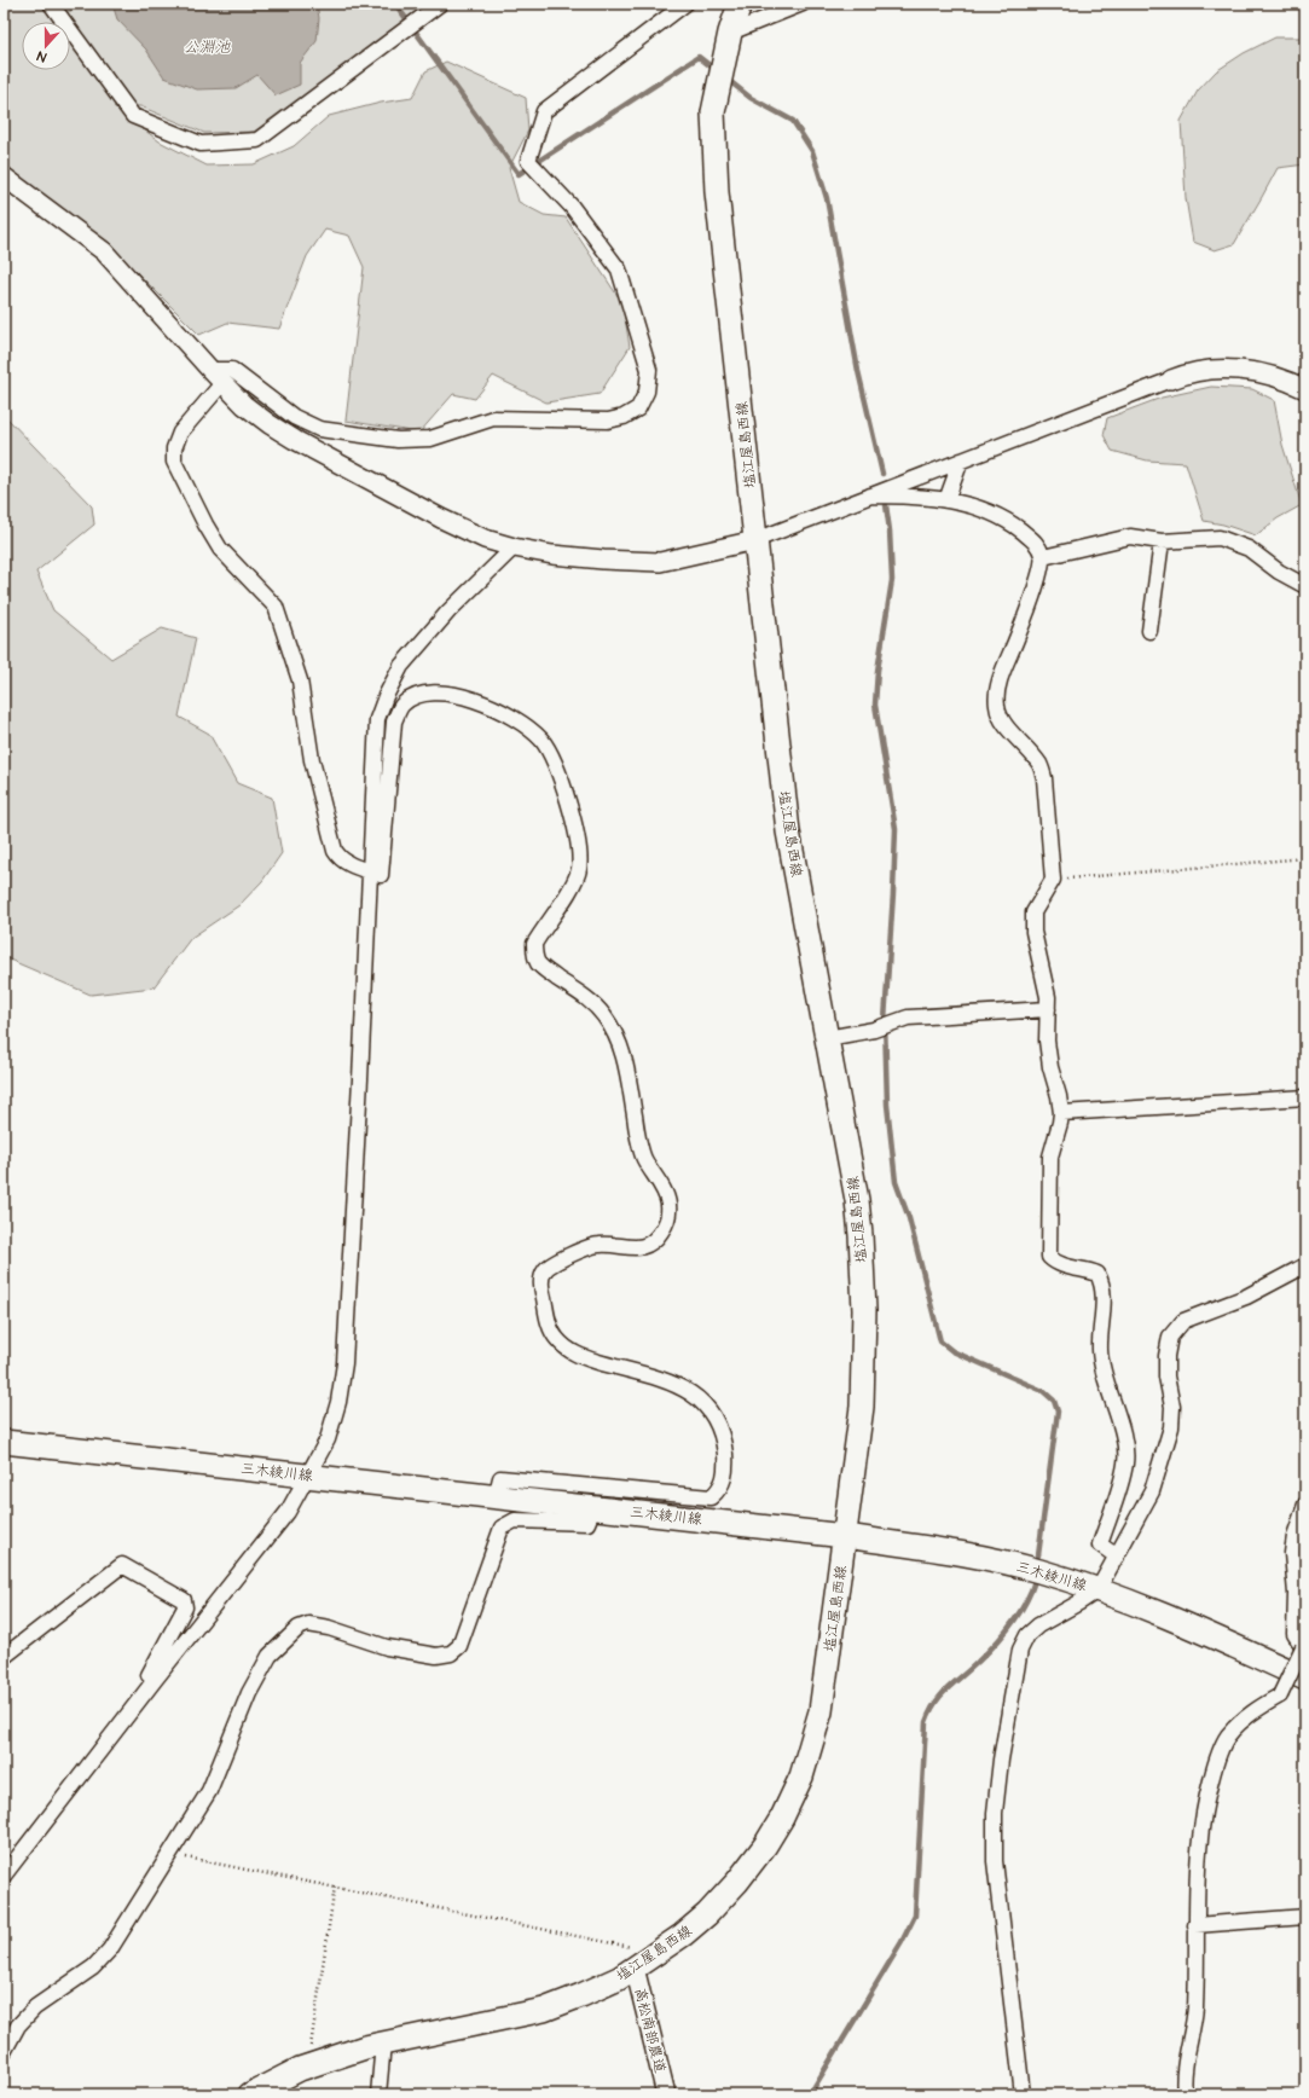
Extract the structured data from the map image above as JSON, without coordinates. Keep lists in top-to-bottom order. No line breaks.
{"streets":{"main road":["塩江屋島西線","三木綾川線"],"street":["高松南部農道"]},"crossings":[["塩江屋島西線","三木綾川線"],["塩江屋島西線","高松南部農道"]],"water":["公淵池"],"north":"bottom"}
